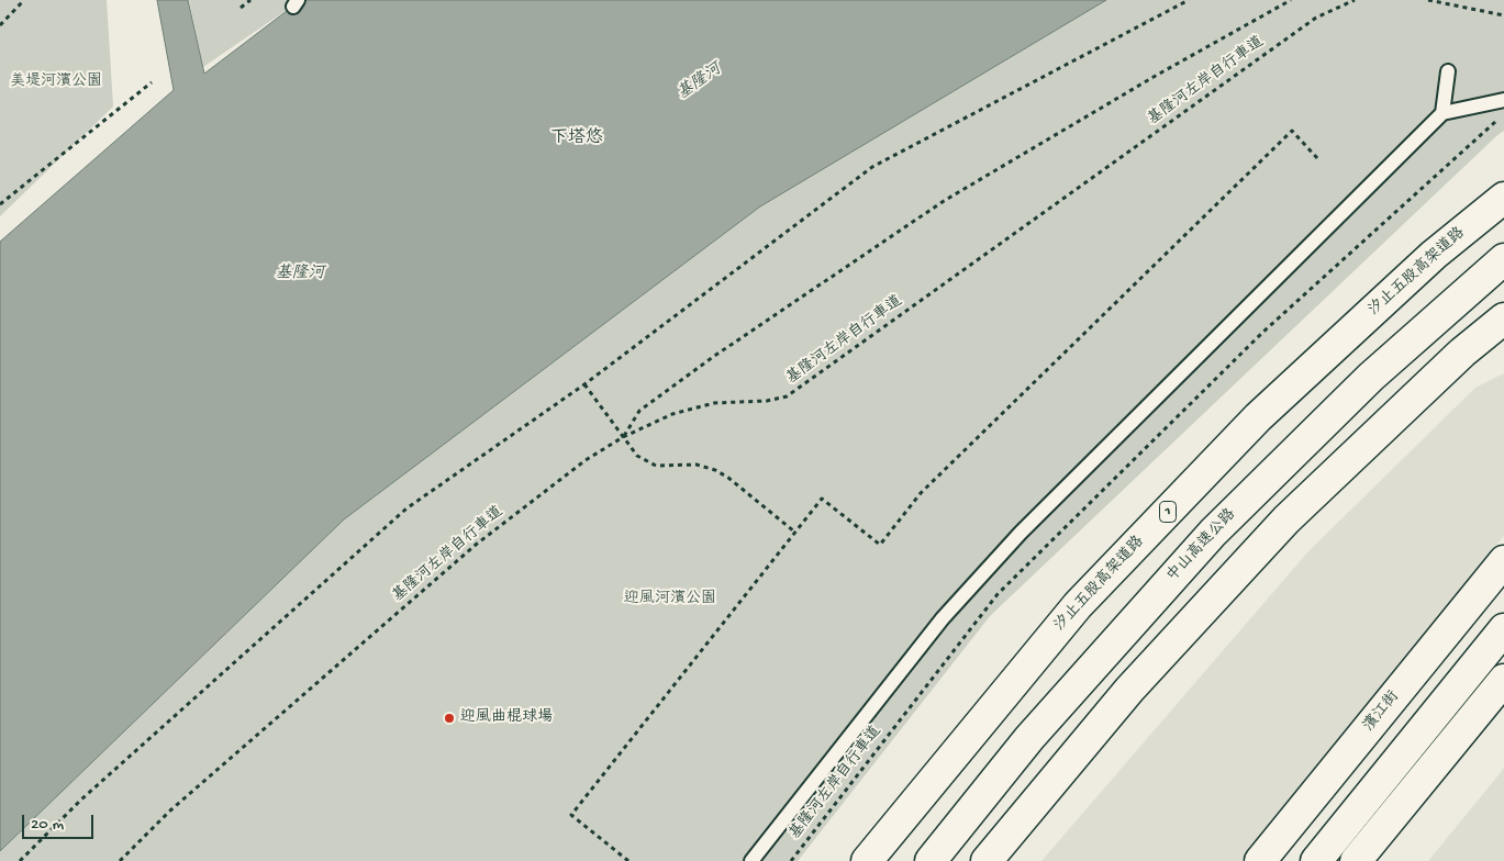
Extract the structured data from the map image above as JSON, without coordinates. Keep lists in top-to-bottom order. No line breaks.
{"streets":{"main road":["汐止五股高架道路","1","中山高速公路","濱江街"],"path":["基隆河左岸自行車道"]},"districts":["下塔悠"],"water":["基隆河"],"parks":["美堤河濱公園","迎風河濱公園"],"places":["迎風曲棍球場"],"scale_bar":"20 m"}
